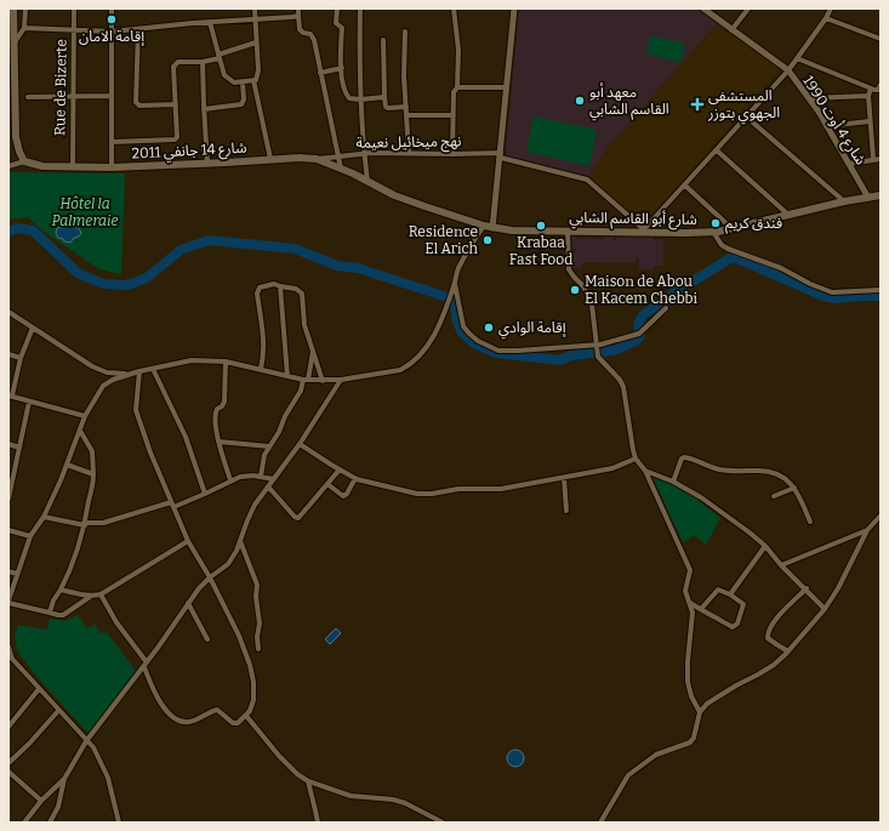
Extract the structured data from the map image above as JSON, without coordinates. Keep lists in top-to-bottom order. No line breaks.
{"streets":{"main road":["شارع 14 جانفي 2011","شارع أبو القاسم الشابي"],"street":["Rue de Bizerte","شارع 4 أوت 1990","نهج ميخائيل نعيمة"]},"crossings":[["Rue de Bizerte","شارع 14 جانفي 2011"],["شارع 4 أوت 1990","شارع أبو القاسم الشابي"],["نهج ميخائيل نعيمة","شارع 14 جانفي 2011"],["نهج ميخائيل نعيمة","شارع أبو القاسم الشابي"],["شارع 14 جانفي 2011","شارع أبو القاسم الشابي"]],"parks":["Hôtel la Palmeraie"],"places":{"other":["إقامة الامان","معهد أبو القاسم الشابي","فندق كريم","Krabaa Fast Food","Residence El Arich","Maison de Abou El Kacem Chebbi","إقامة الوادي"],"health":["المستشفى الجهوي بتوزر"]}}
